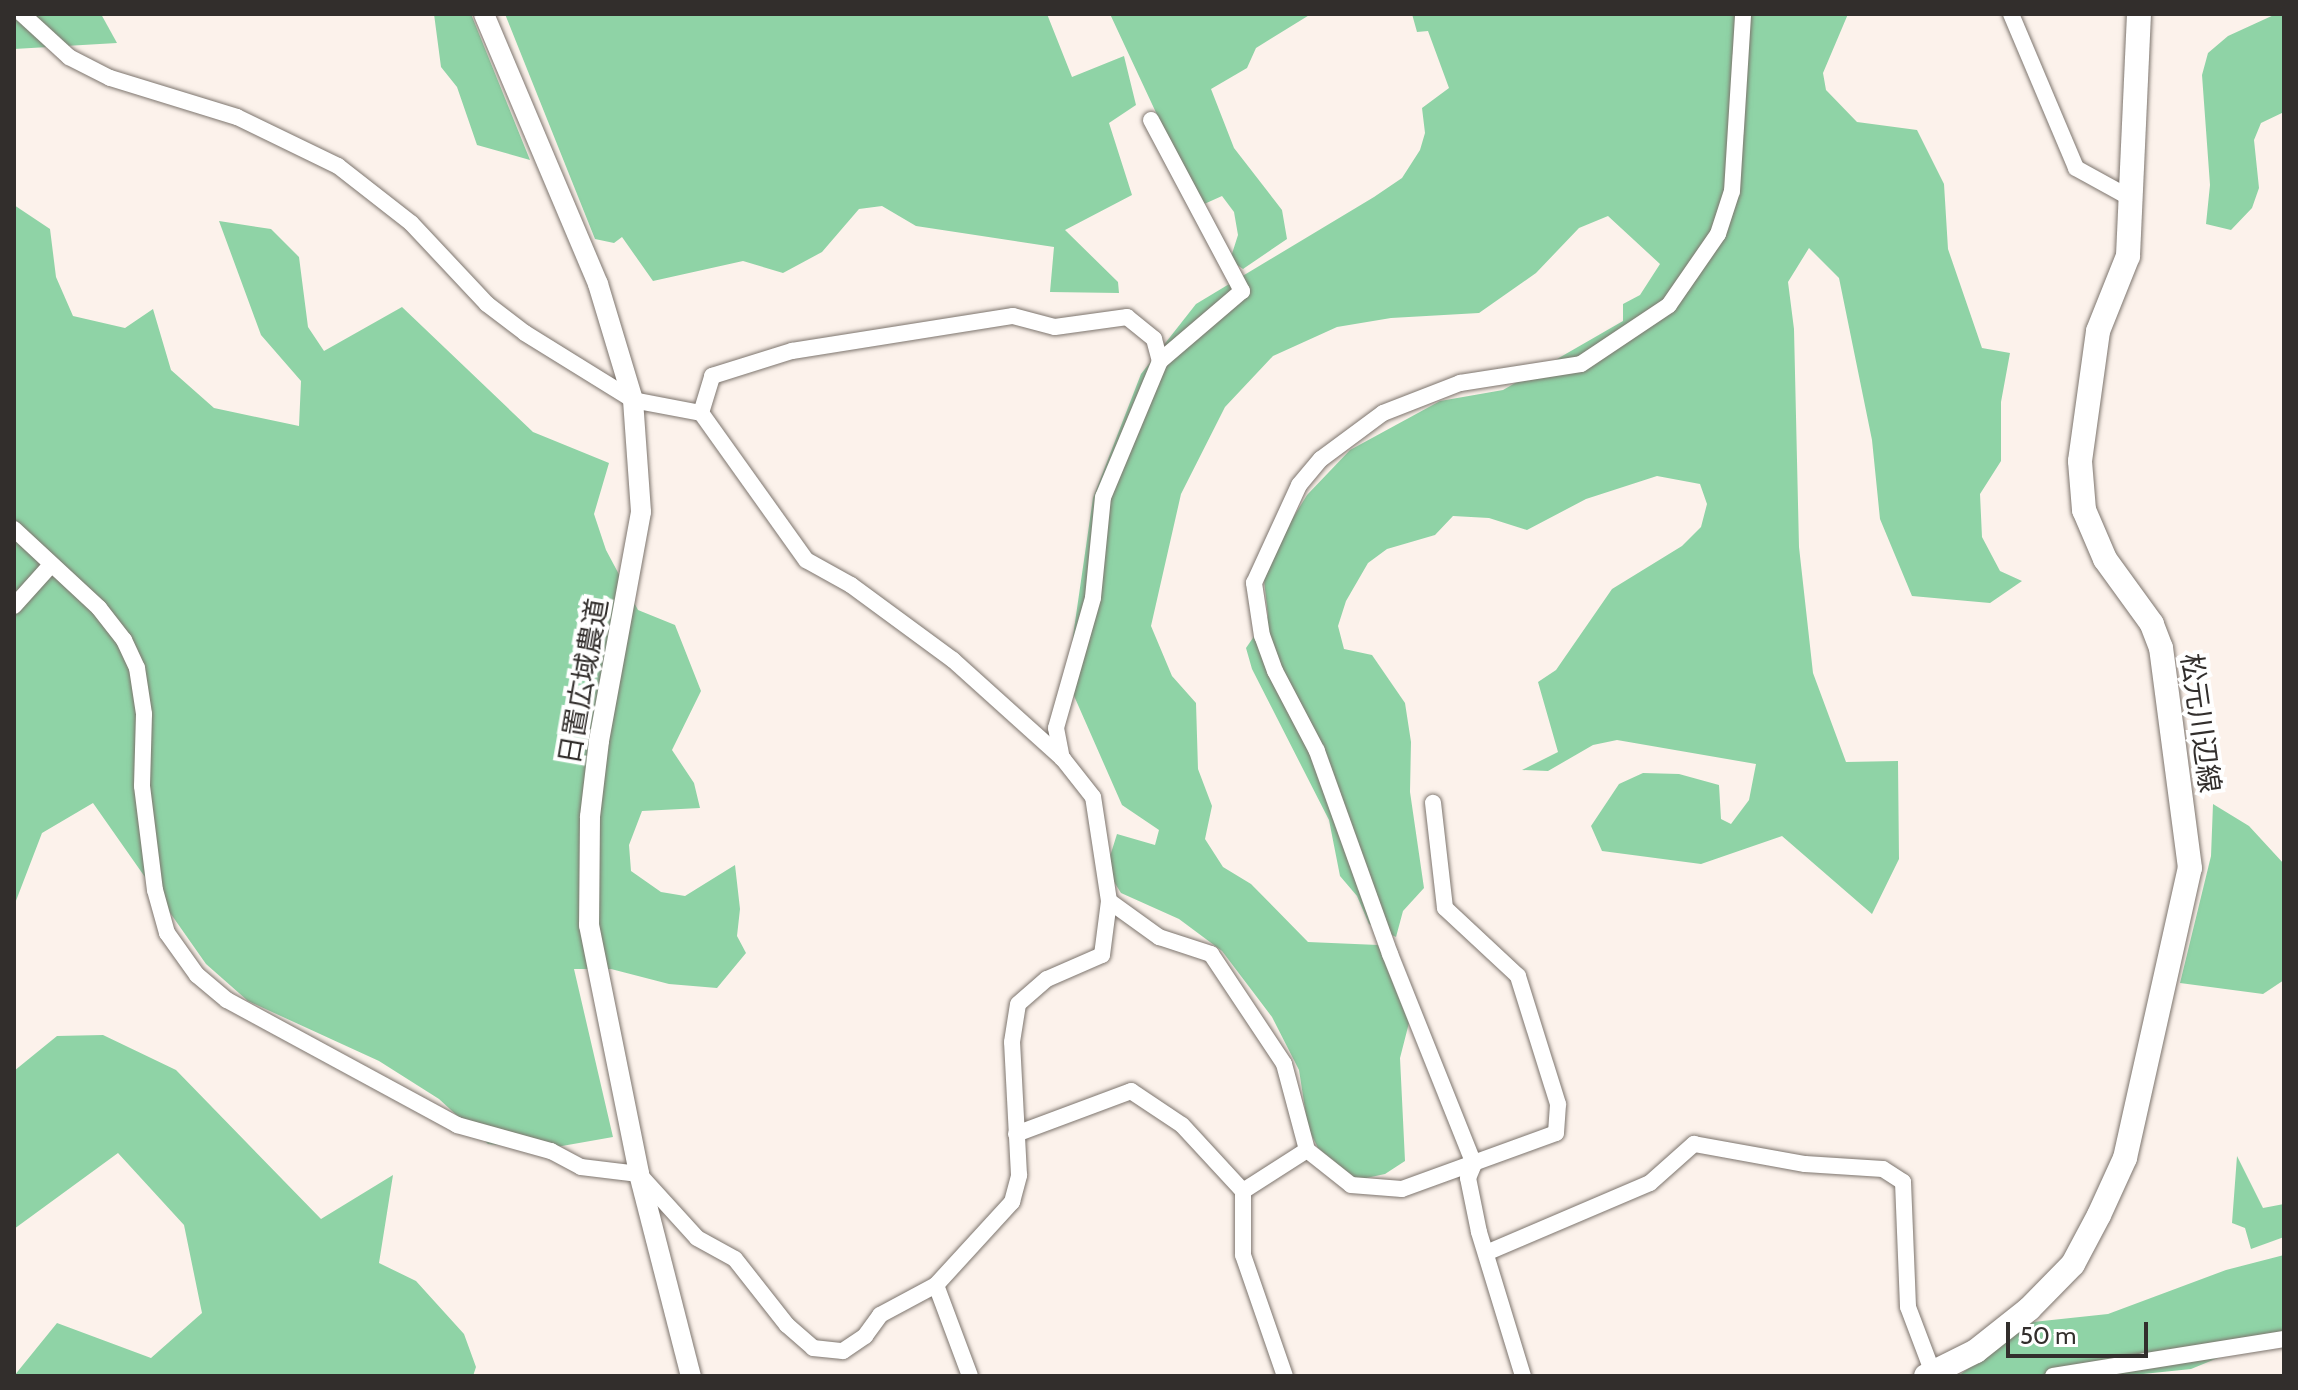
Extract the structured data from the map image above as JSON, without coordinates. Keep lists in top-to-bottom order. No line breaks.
{"streets":{"main road":["松元川辺線"],"street":["日置広域農道"]},"scale_bar":"50 m"}
